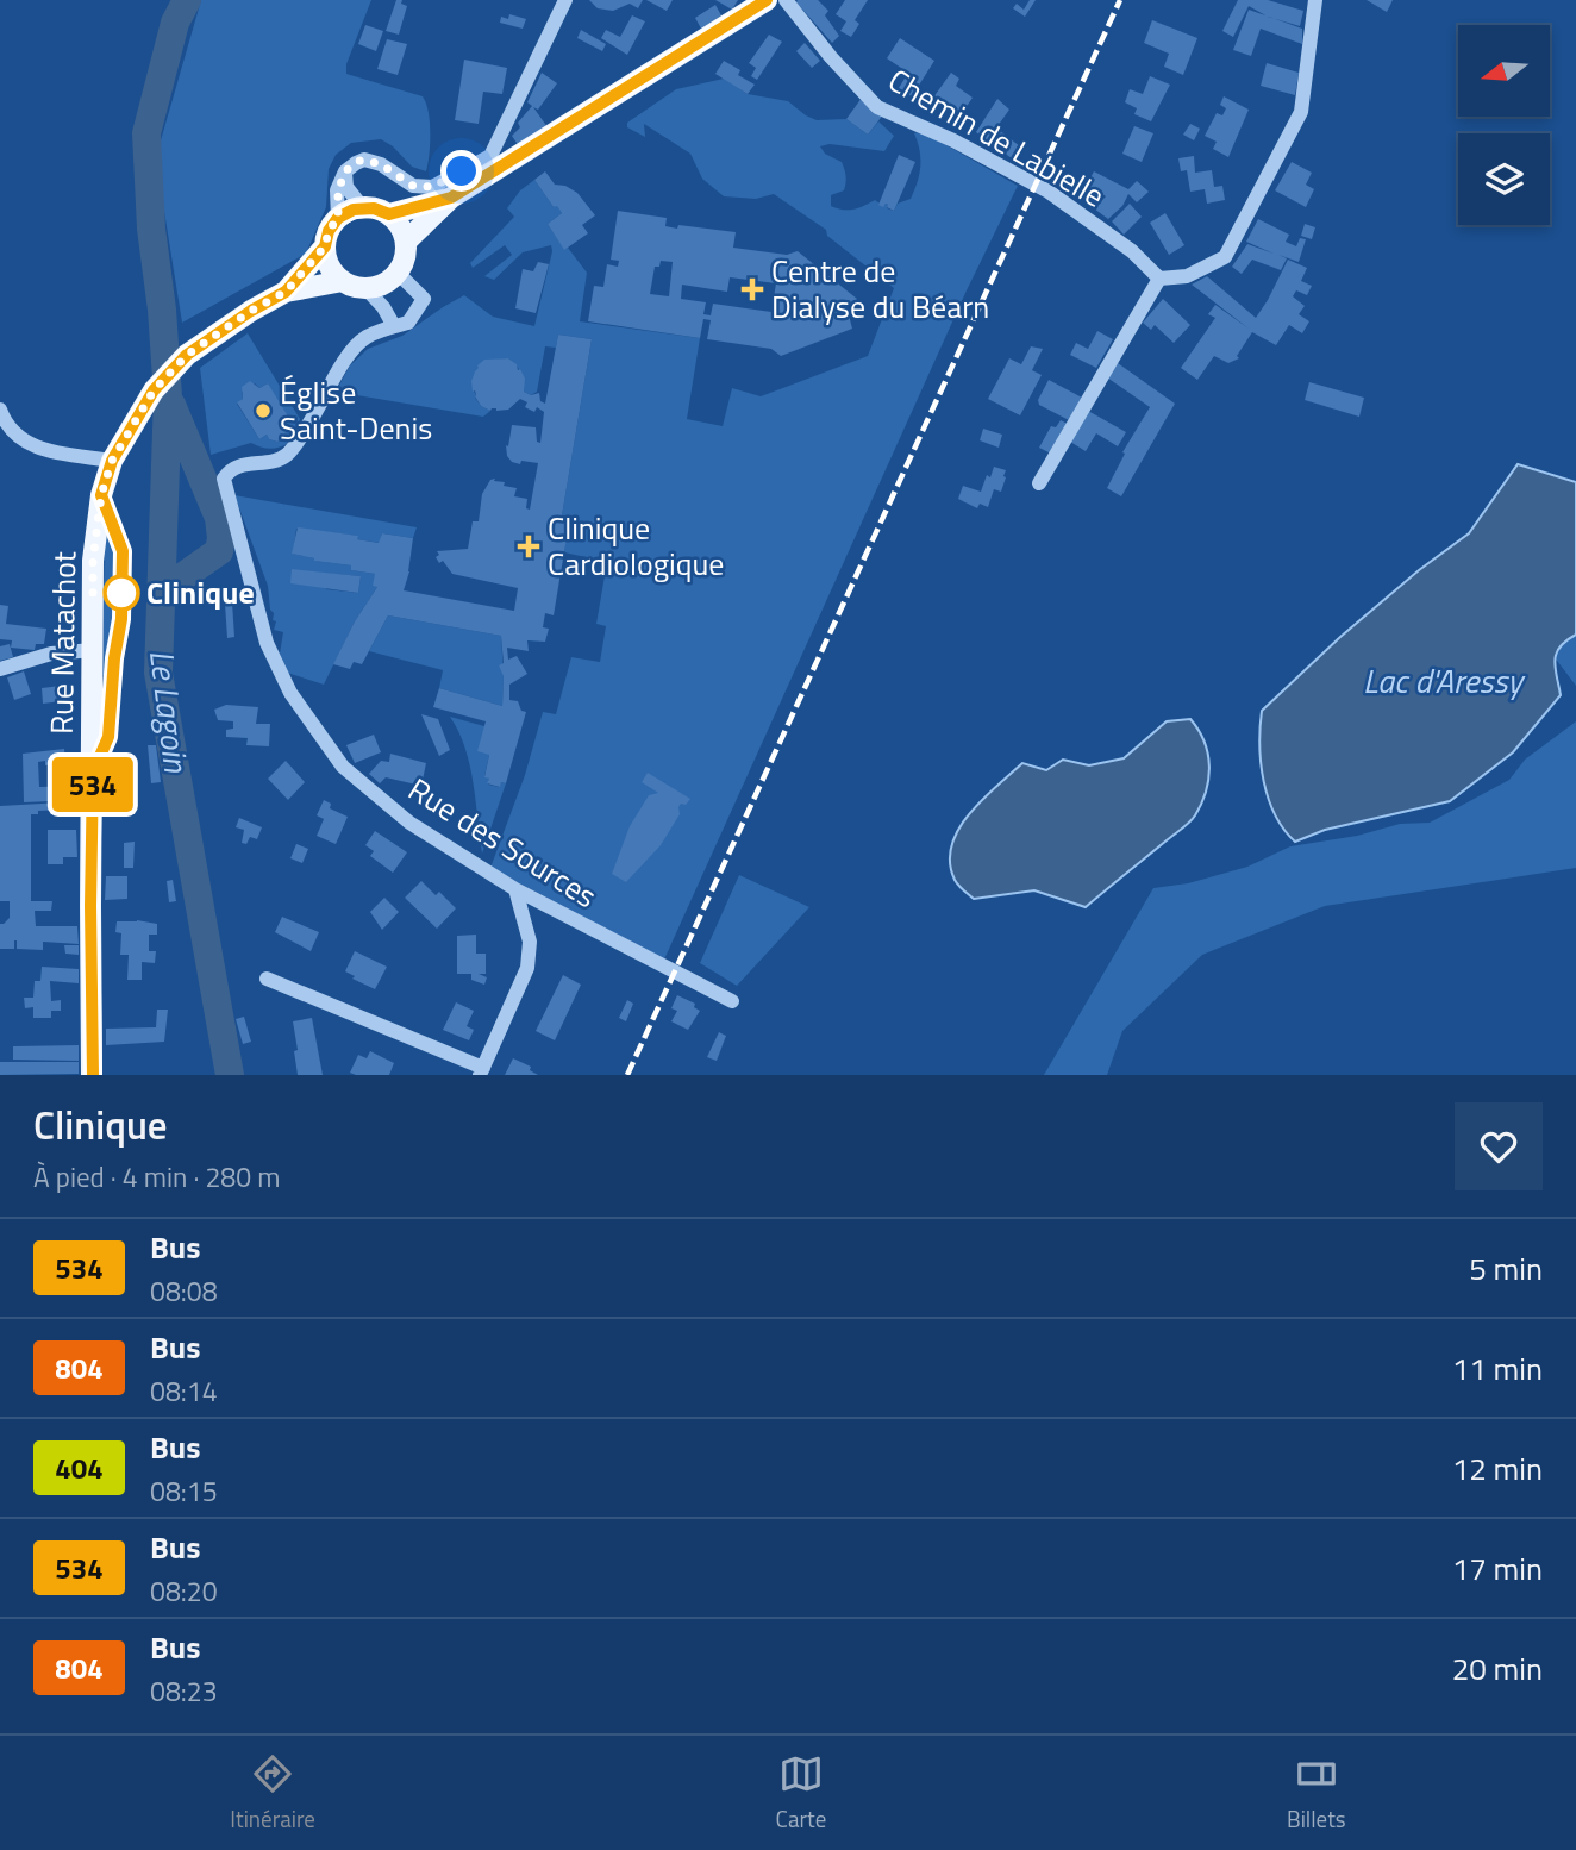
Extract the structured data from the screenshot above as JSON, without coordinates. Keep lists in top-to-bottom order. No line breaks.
{"streets":{"main road":["Rue Matachot"],"street":["Chemin de Labielle","Rue des Sources"]},"crossings":[["Rue Matachot","Rue des Sources"]],"water":["Lac d'Aressy","Le Lagoin"],"places":{"health":["Centre de Dialyse du Béarn","Clinique Cardiologique"],"other":["Église Saint-Denis","Clinique"]},"lines":["bus line 534"],"north":"left","page":{"on_map":"534","heading":["Clinique","À pied · 4 min · 280 m"],"list":[{"mark":"534","name":"Bus","note":"08:08","value":"5 min"},{"mark":"804","name":"Bus","note":"08:14","value":"11 min"},{"mark":"404","name":"Bus","note":"08:15","value":"12 min"},{"mark":"534","name":"Bus","note":"08:20","value":"17 min"},{"mark":"804","name":"Bus","note":"08:23","value":"20 min"}],"tabs":["Itinéraire","Carte","Billets"]}}
